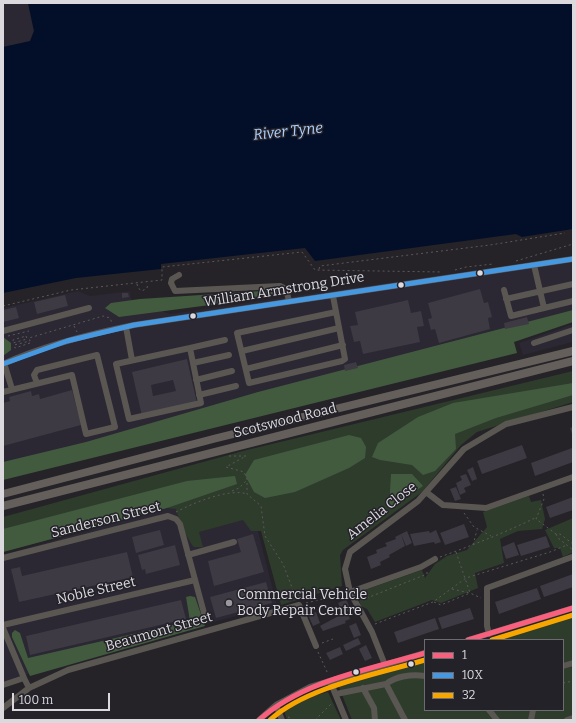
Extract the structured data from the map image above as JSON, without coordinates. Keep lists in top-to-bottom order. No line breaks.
{"streets":{"main road":["Scotswood Road"],"street":["William Armstrong Drive","Amelia Close","Sanderson Street","Noble Street","Beaumont Street"]},"crossings":[["Sanderson Street","Noble Street"]],"water":["River Tyne"],"places":["Commercial Vehicle Body Repair Centre"],"lines":["transit line 10X","transit line 1","transit line 32"],"legend":["1","10X","32"],"scale_bar":"100 m"}
